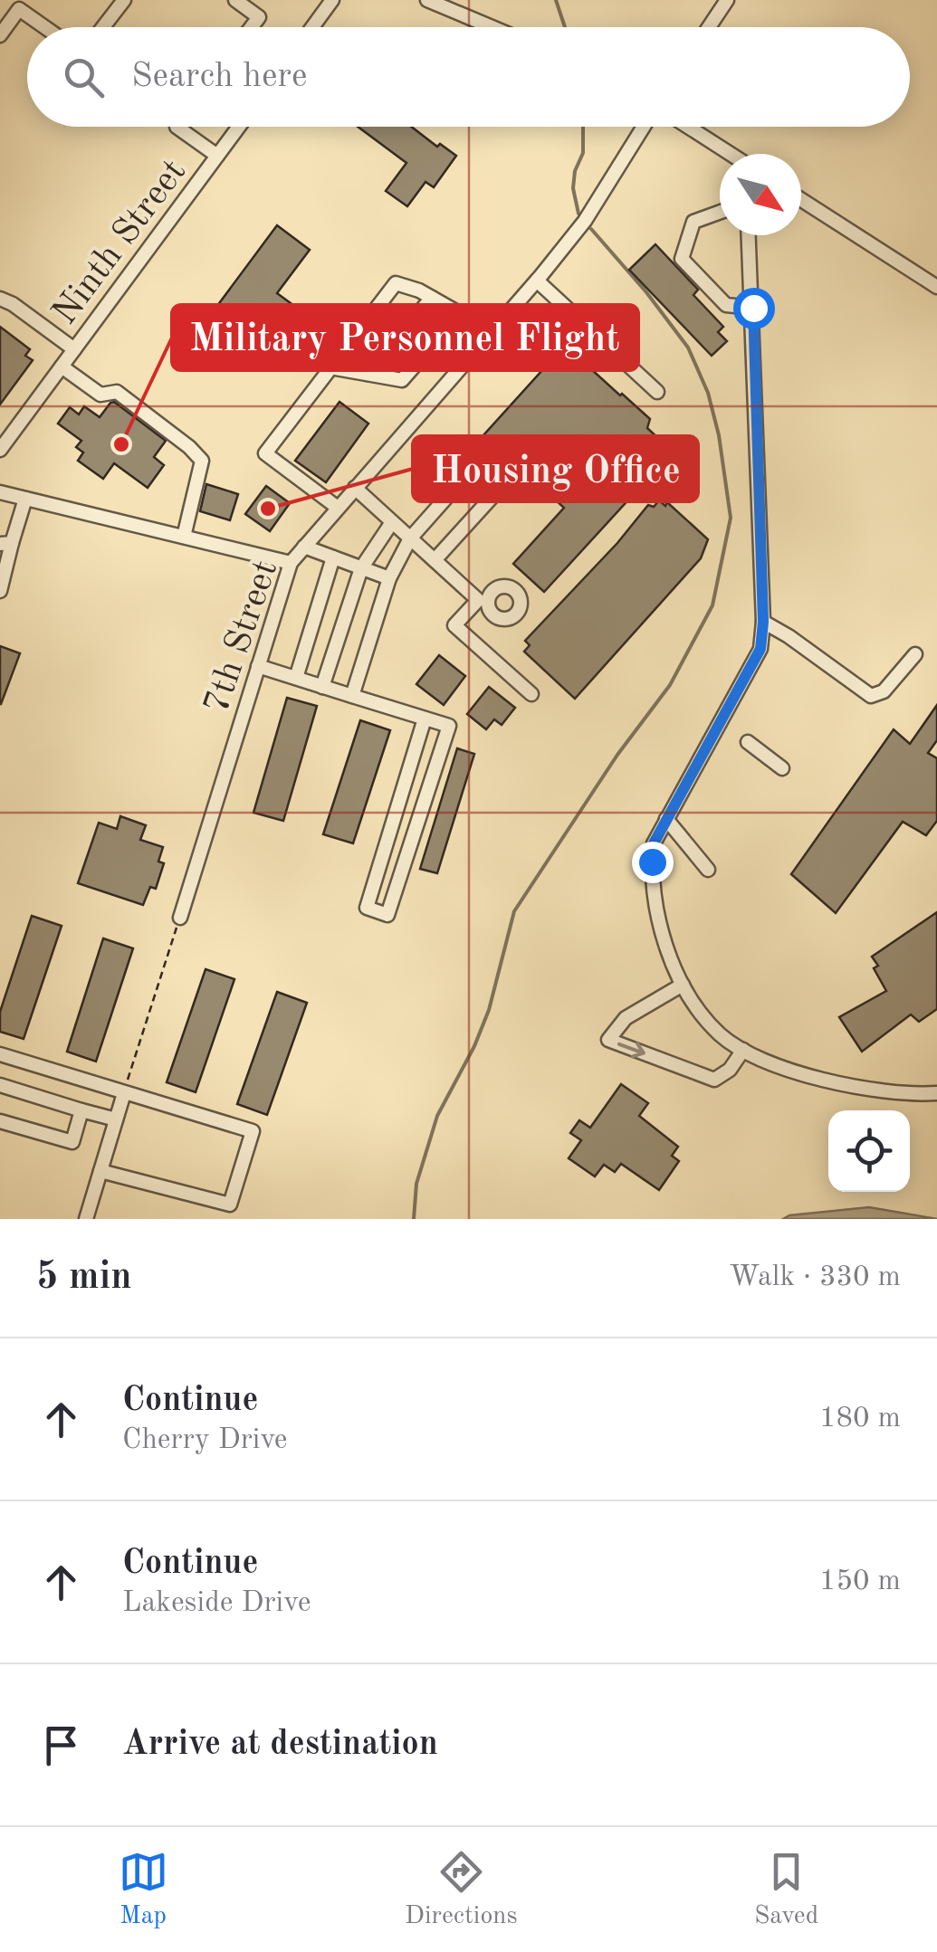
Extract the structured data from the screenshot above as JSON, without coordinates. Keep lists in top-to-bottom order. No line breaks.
{"streets":{"street":["Ninth Street","7th Street"]},"places":["Military Personnel Flight","Housing Office"],"north":"bottom right","page":{"search":"Search here","heading":["5 min","Walk · 330 m"],"list":[["Continue","Cherry Drive","180 m"],["Continue","Lakeside Drive","150 m"],"Arrive at destination"],"nav":["Map","Directions","Saved"]}}
